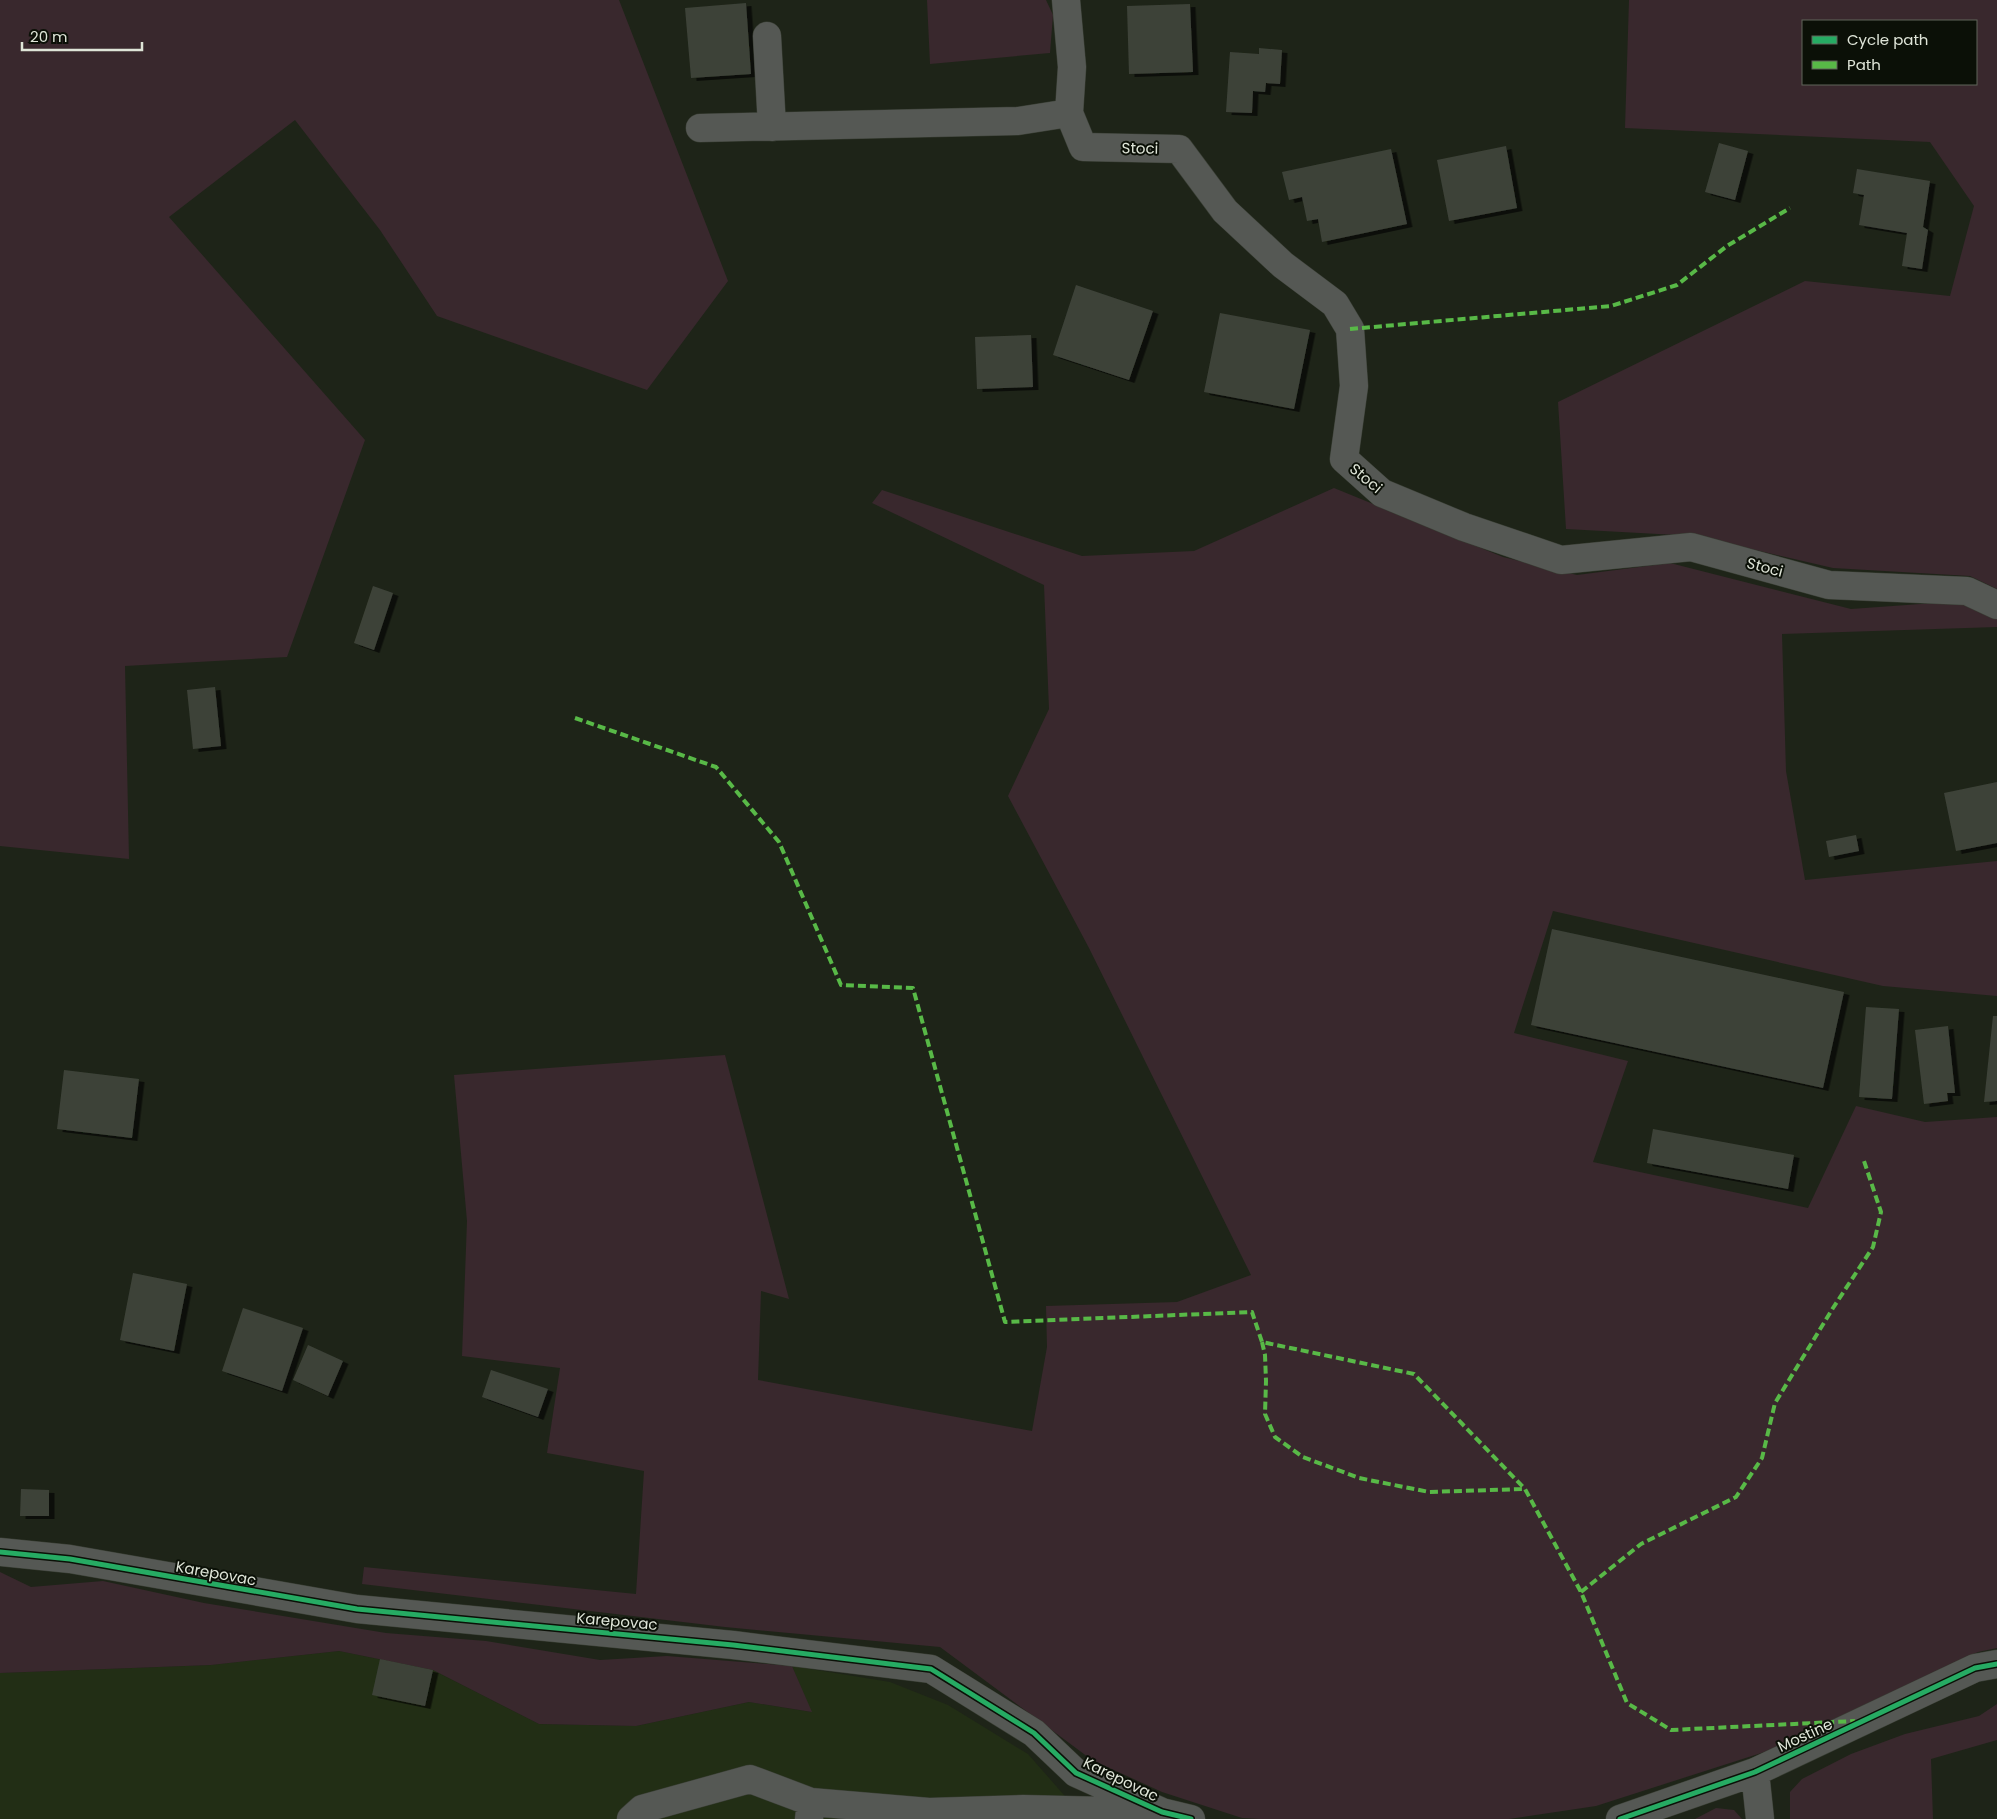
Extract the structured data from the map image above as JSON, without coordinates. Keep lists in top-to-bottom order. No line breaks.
{"streets":{"street":["Stoci","Karepovac","Mostine"]},"legend":["Cycle path","Path"],"scale_bar":"20 m"}
